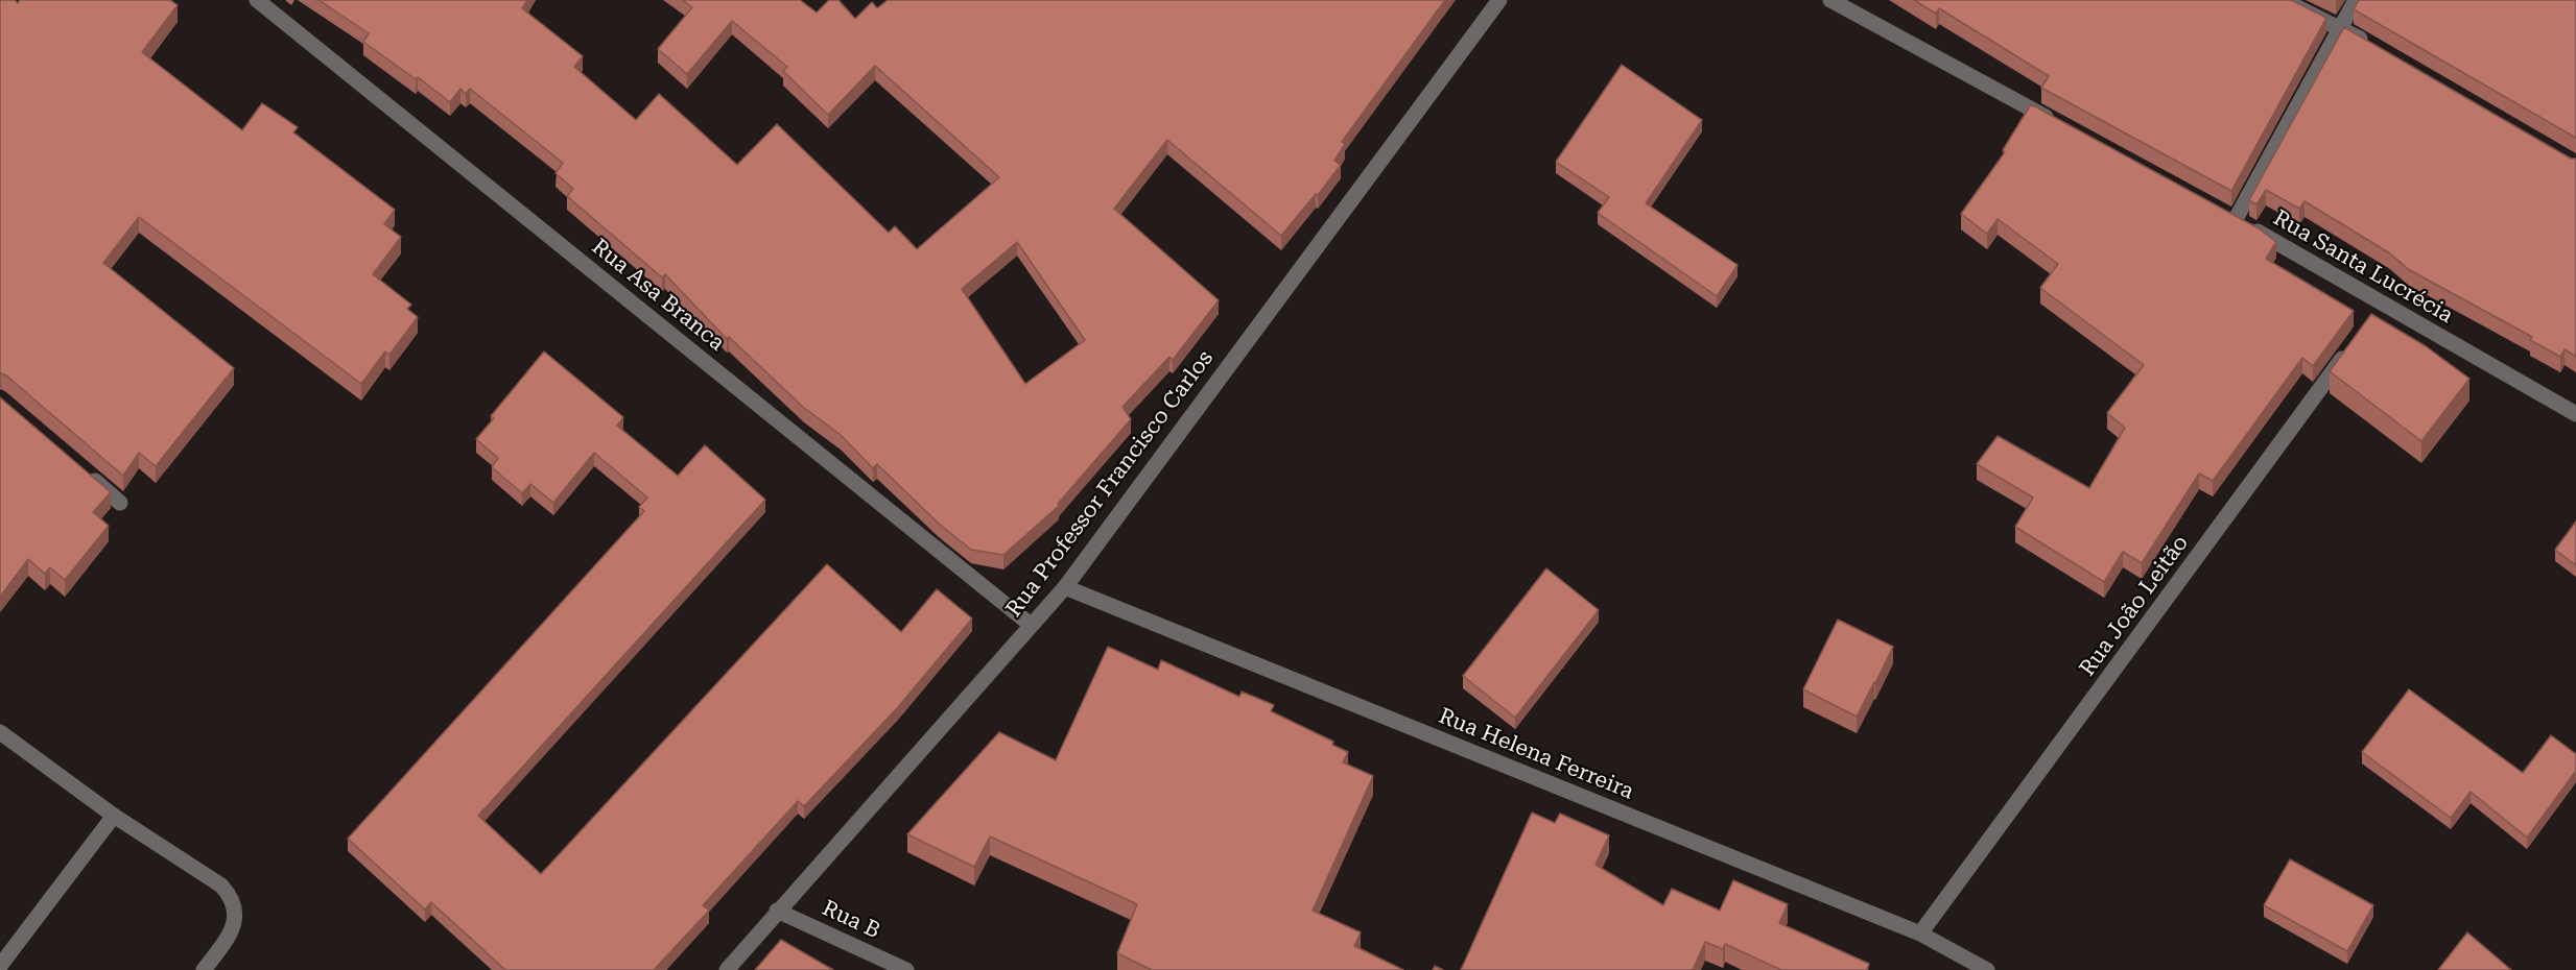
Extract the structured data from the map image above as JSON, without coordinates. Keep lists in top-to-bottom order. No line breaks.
{"streets":{"street":["Rua Santa Lucrécia","Rua Asa Branca","Rua Professor Francisco Carlos","Rua João Leitão","Rua Helena Ferreira","Rua B"]},"crossings":[["Rua Asa Branca","Rua Professor Francisco Carlos"],["Rua Professor Francisco Carlos","Rua Helena Ferreira"],["Rua Professor Francisco Carlos","Rua B"],["Rua João Leitão","Rua Helena Ferreira"]]}
